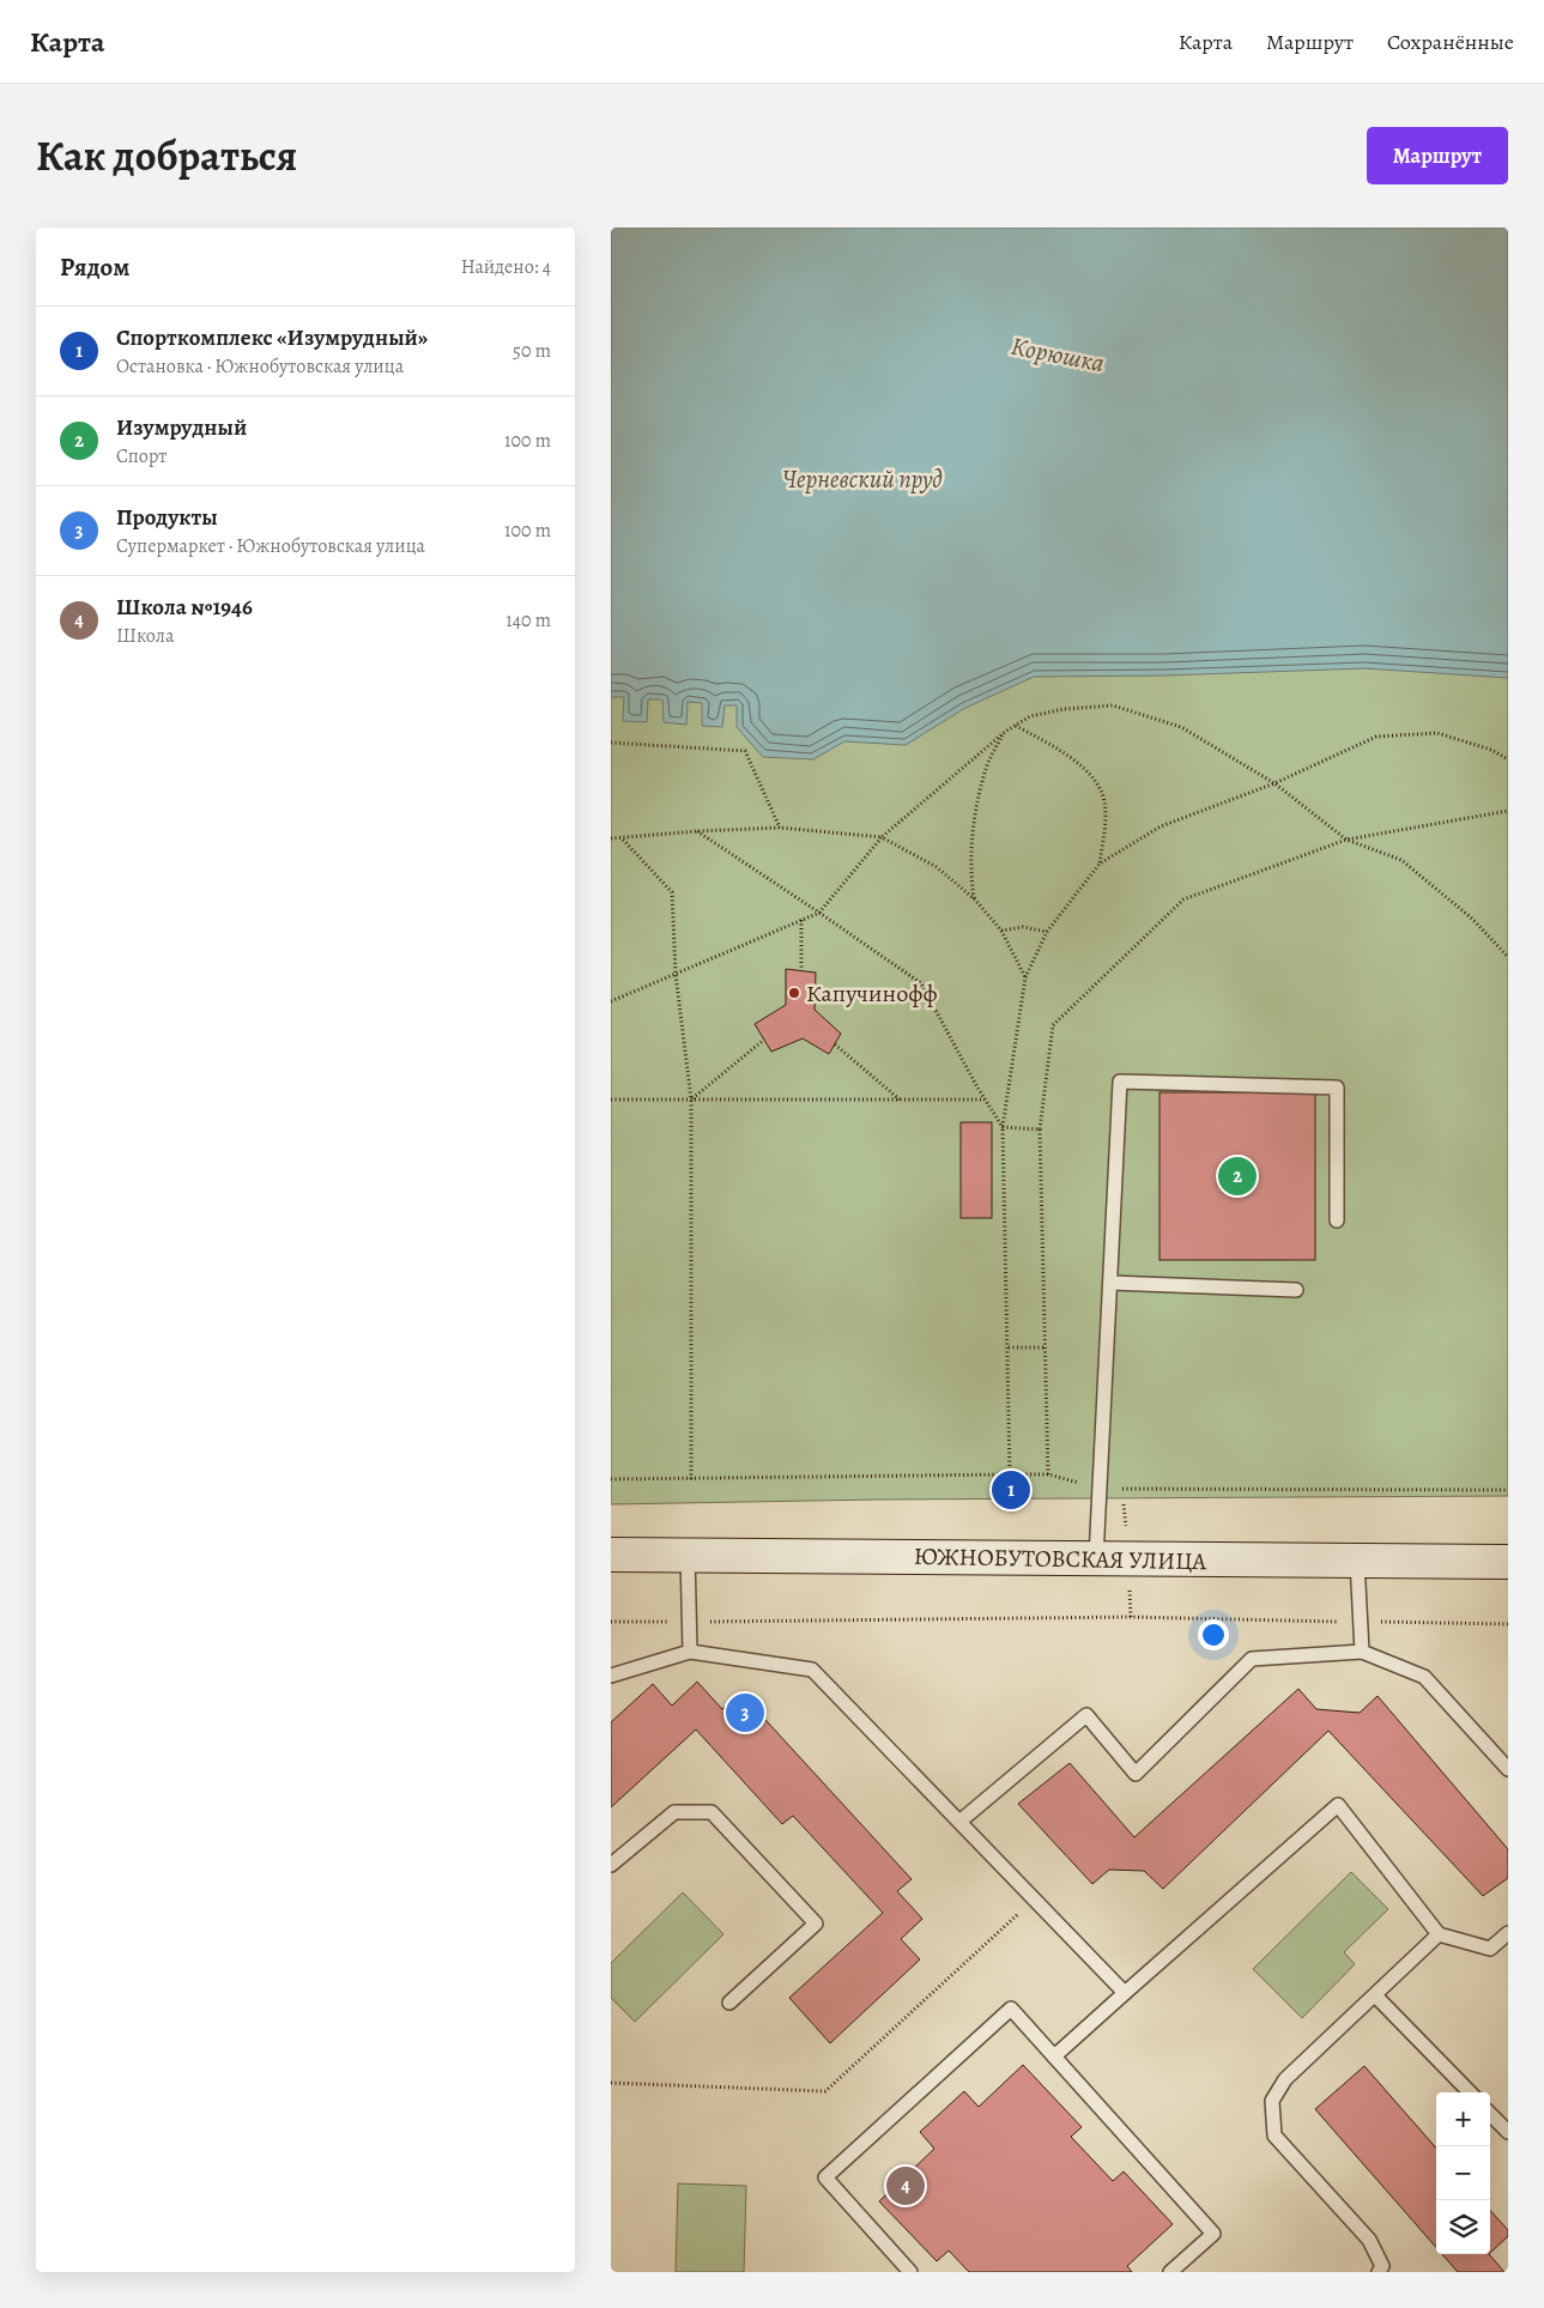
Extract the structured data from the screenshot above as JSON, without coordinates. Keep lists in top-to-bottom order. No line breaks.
{"streets":{"street":["ЮЖНОБУТОВСКАЯ УЛИЦА"]},"water":["Корюшка","Черневский пруд"],"places":["Капучинофф"],"page":{"header":"Карта","nav":["Карта","Маршрут","Сохранённые"],"title":"Как добраться","buttons":"Маршрут","heading":["Рядом","Найдено: 4"],"list":[{"mark":"1","name":"Спорткомплекс «Изумрудный»","note":"Остановка · Южнобутовская улица","value":"50 m"},{"mark":"2","name":"Изумрудный","note":"Спорт","value":"100 m"},{"mark":"3","name":"Продукты","note":"Супермаркет · Южнобутовская улица","value":"100 m"},{"mark":"4","name":"Школа №1946","note":"Школа","value":"140 m"}],"pins":["2","1","3","4"],"map_buttons":["+","−"]}}
